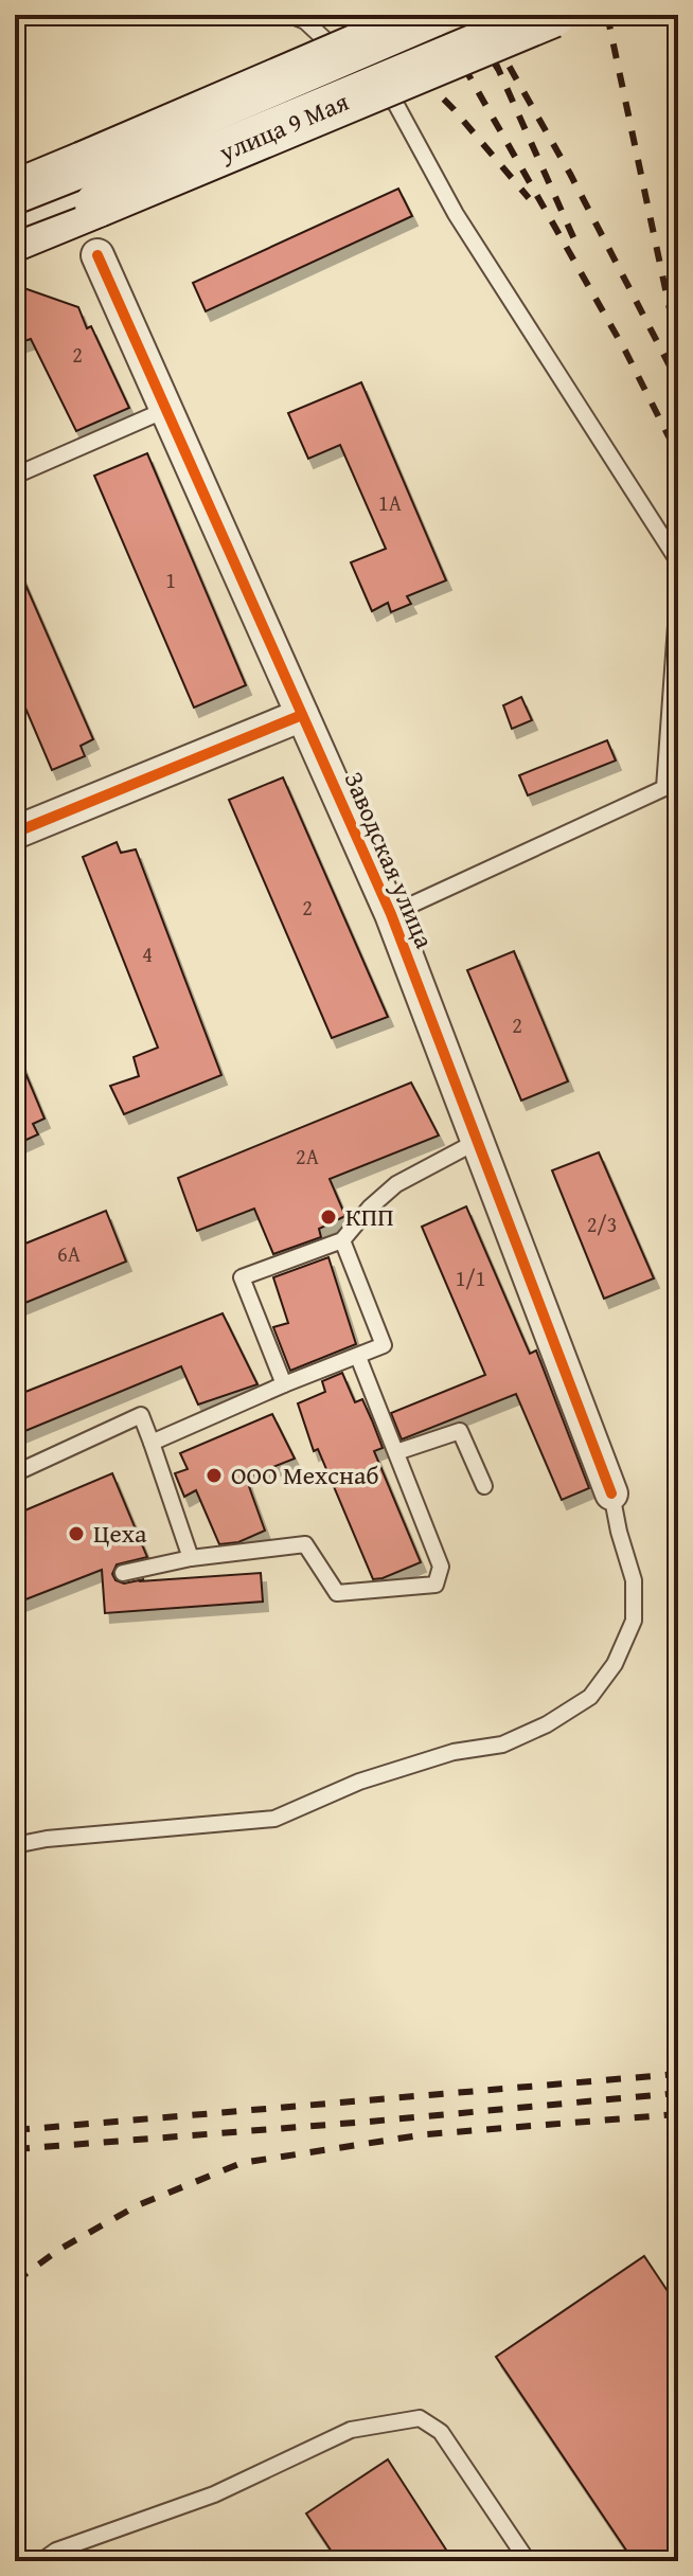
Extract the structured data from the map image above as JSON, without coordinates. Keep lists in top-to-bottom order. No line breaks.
{"streets":{"main road":["улица 9 Мая"],"street":["Заводская улица"]},"places":["КПП","ООО Мехснаб","Цеха"],"house_numbers":["2","1А","1","2","4","2","2А","2/3","6А","1/1"]}
